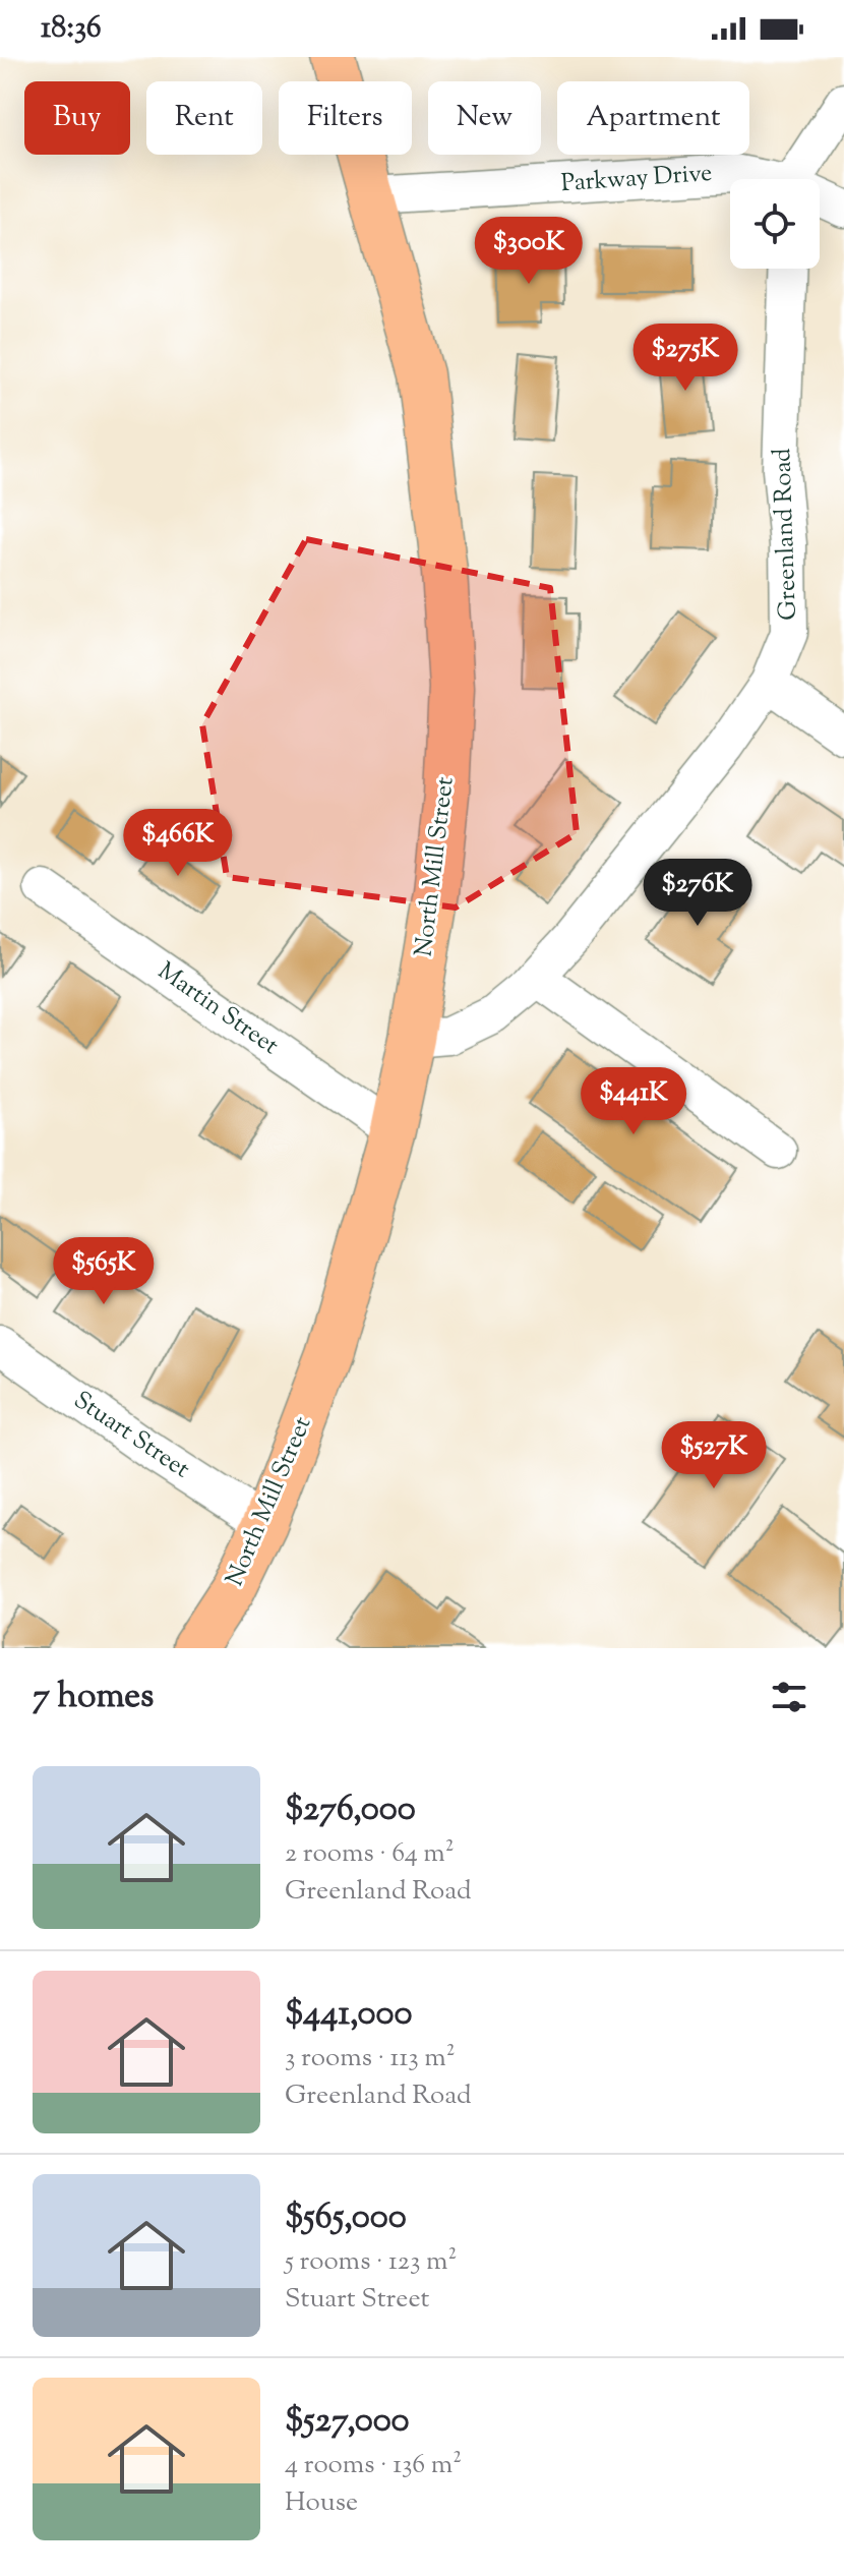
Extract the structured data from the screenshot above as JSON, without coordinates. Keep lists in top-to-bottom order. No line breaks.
{"streets":{"main road":["North Mill Street"],"street":["Parkway Drive","Greenland Road","Martin Street","Stuart Street"]},"crossings":[["Parkway Drive","North Mill Street"],["Greenland Road","North Mill Street"],["North Mill Street","Martin Street"],["North Mill Street","Stuart Street"]],"page":{"status":"18:36","chip":["Buy","Rent","Filters","New","Apartment"],"price":["$300K","$275K","$466K","$276K","$441K","$565K","$527K"],"heading":"7 homes","list":[{"name":"$276,000","note":"2 rooms · 64 m² · Greenland Road"},{"name":"$441,000","note":"3 rooms · 113 m² · Greenland Road"},{"name":"$565,000","note":"5 rooms · 123 m² · Stuart Street"},{"name":"$527,000","note":"4 rooms · 136 m² · House"}]}}
